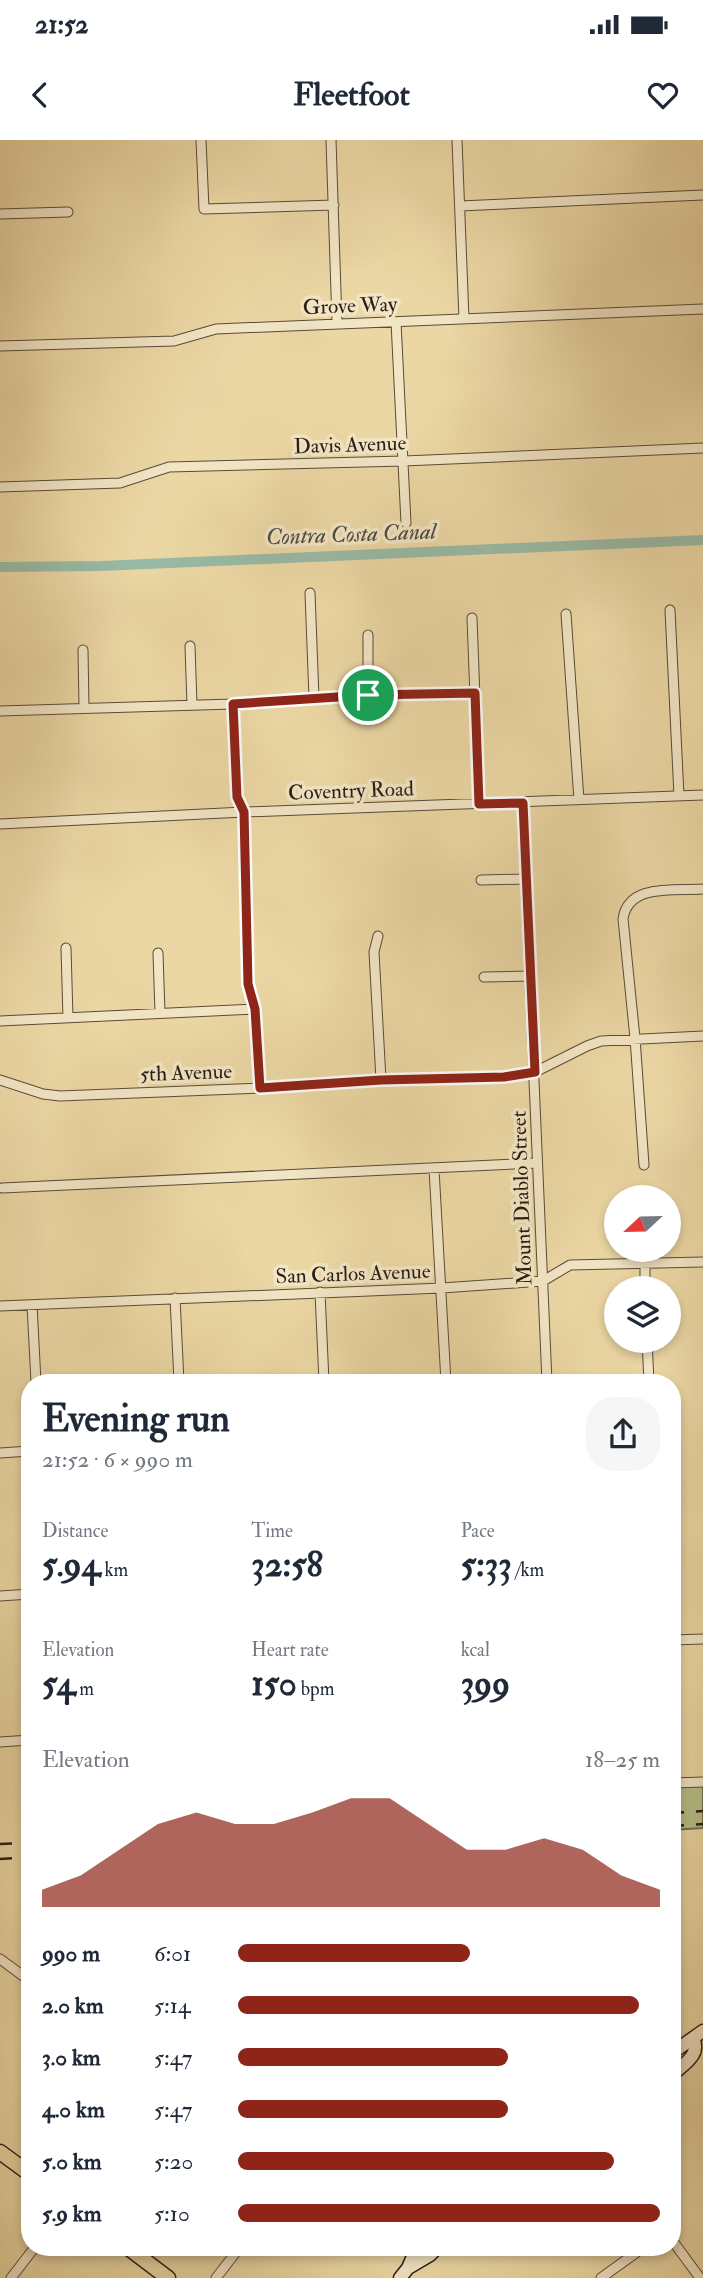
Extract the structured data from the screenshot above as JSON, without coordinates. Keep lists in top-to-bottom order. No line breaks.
{"streets":{"street":["Grove Way","Davis Avenue","Coventry Road","5th Avenue","Mount Diablo Street","San Carlos Avenue"]},"crossings":[["Coventry Road","Mount Diablo Street"],["5th Avenue","Mount Diablo Street"],["Mount Diablo Street","San Carlos Avenue"]],"water":["Contra Costa Canal"],"north":"left","page":{"status":"21:52","header":"Fleetfoot","heading":["Evening run","21:52 · 6 × 990 m"],"stats":[["Distance","5.94 km"],["Time","32:58"],["Pace","5:33 /km"],["Elevation","54 m"],["Heart rate","150 bpm"],["kcal","399"]],"chart":["Elevation","18–25 m"],"list":[{"name":"990 m","note":"6:01"},{"name":"2.0 km","note":"5:14"},{"name":"3.0 km","note":"5:47"},{"name":"4.0 km","note":"5:47"},{"name":"5.0 km","note":"5:20"},{"name":"5.9 km","note":"5:10"}]}}
